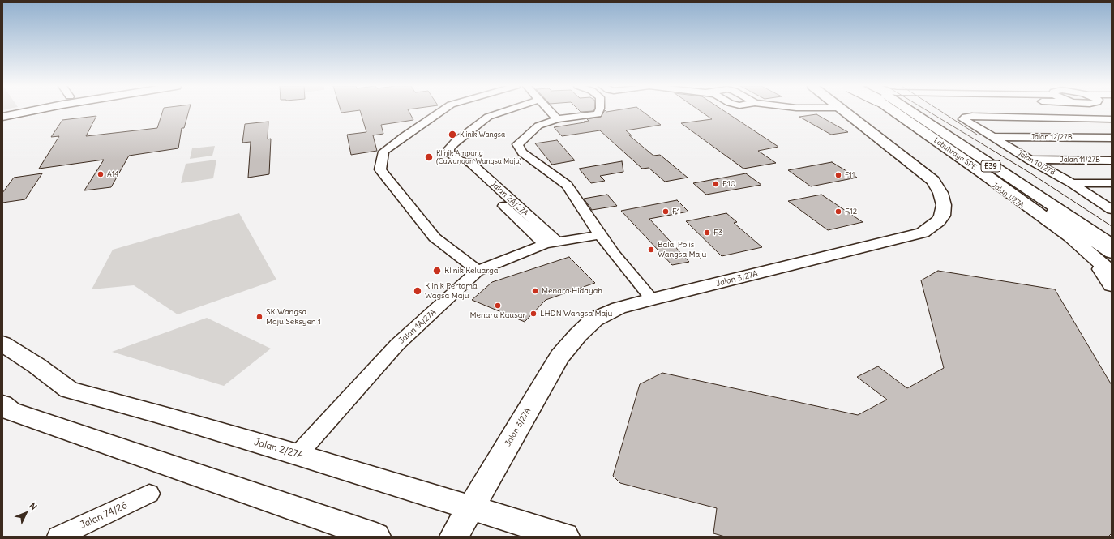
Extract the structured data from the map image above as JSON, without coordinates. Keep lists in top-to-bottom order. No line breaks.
{"streets":{"main road":["Lebuhraya SPE","E39","Jalan 1/27A","Jalan 3/27A","Jalan 2/27A"],"street":["Jalan 12/27B","Jalan 11/27B","Jalan 10/27B","Jalan 2A/27A","Jalan 1A/27A","Jalan 74/26"]},"crossings":[["Jalan 12/27B","Jalan 10/27B"],["Lebuhraya SPE","Jalan 1/27A"],["Jalan 11/27B","Jalan 10/27B"],["Jalan 2A/27A","Jalan 1A/27A"],["Jalan 3/27A","Jalan 2/27A"],["Jalan 1A/27A","Jalan 2/27A"]],"places":["Klinik Wangsa","Klinik Ampang (Cawangan Wangsa Maju)","A14","F11","F10","F1","F12","F3","Balai Polis Wangsa Maju","Klinik Keluarga","Klinik Pertama Wagsa Maju","Menara Hidayah","Menara Kausar","LHDN Wangsa Maju","SK Wangsa Maju Seksyen 1"],"north":"top right"}
